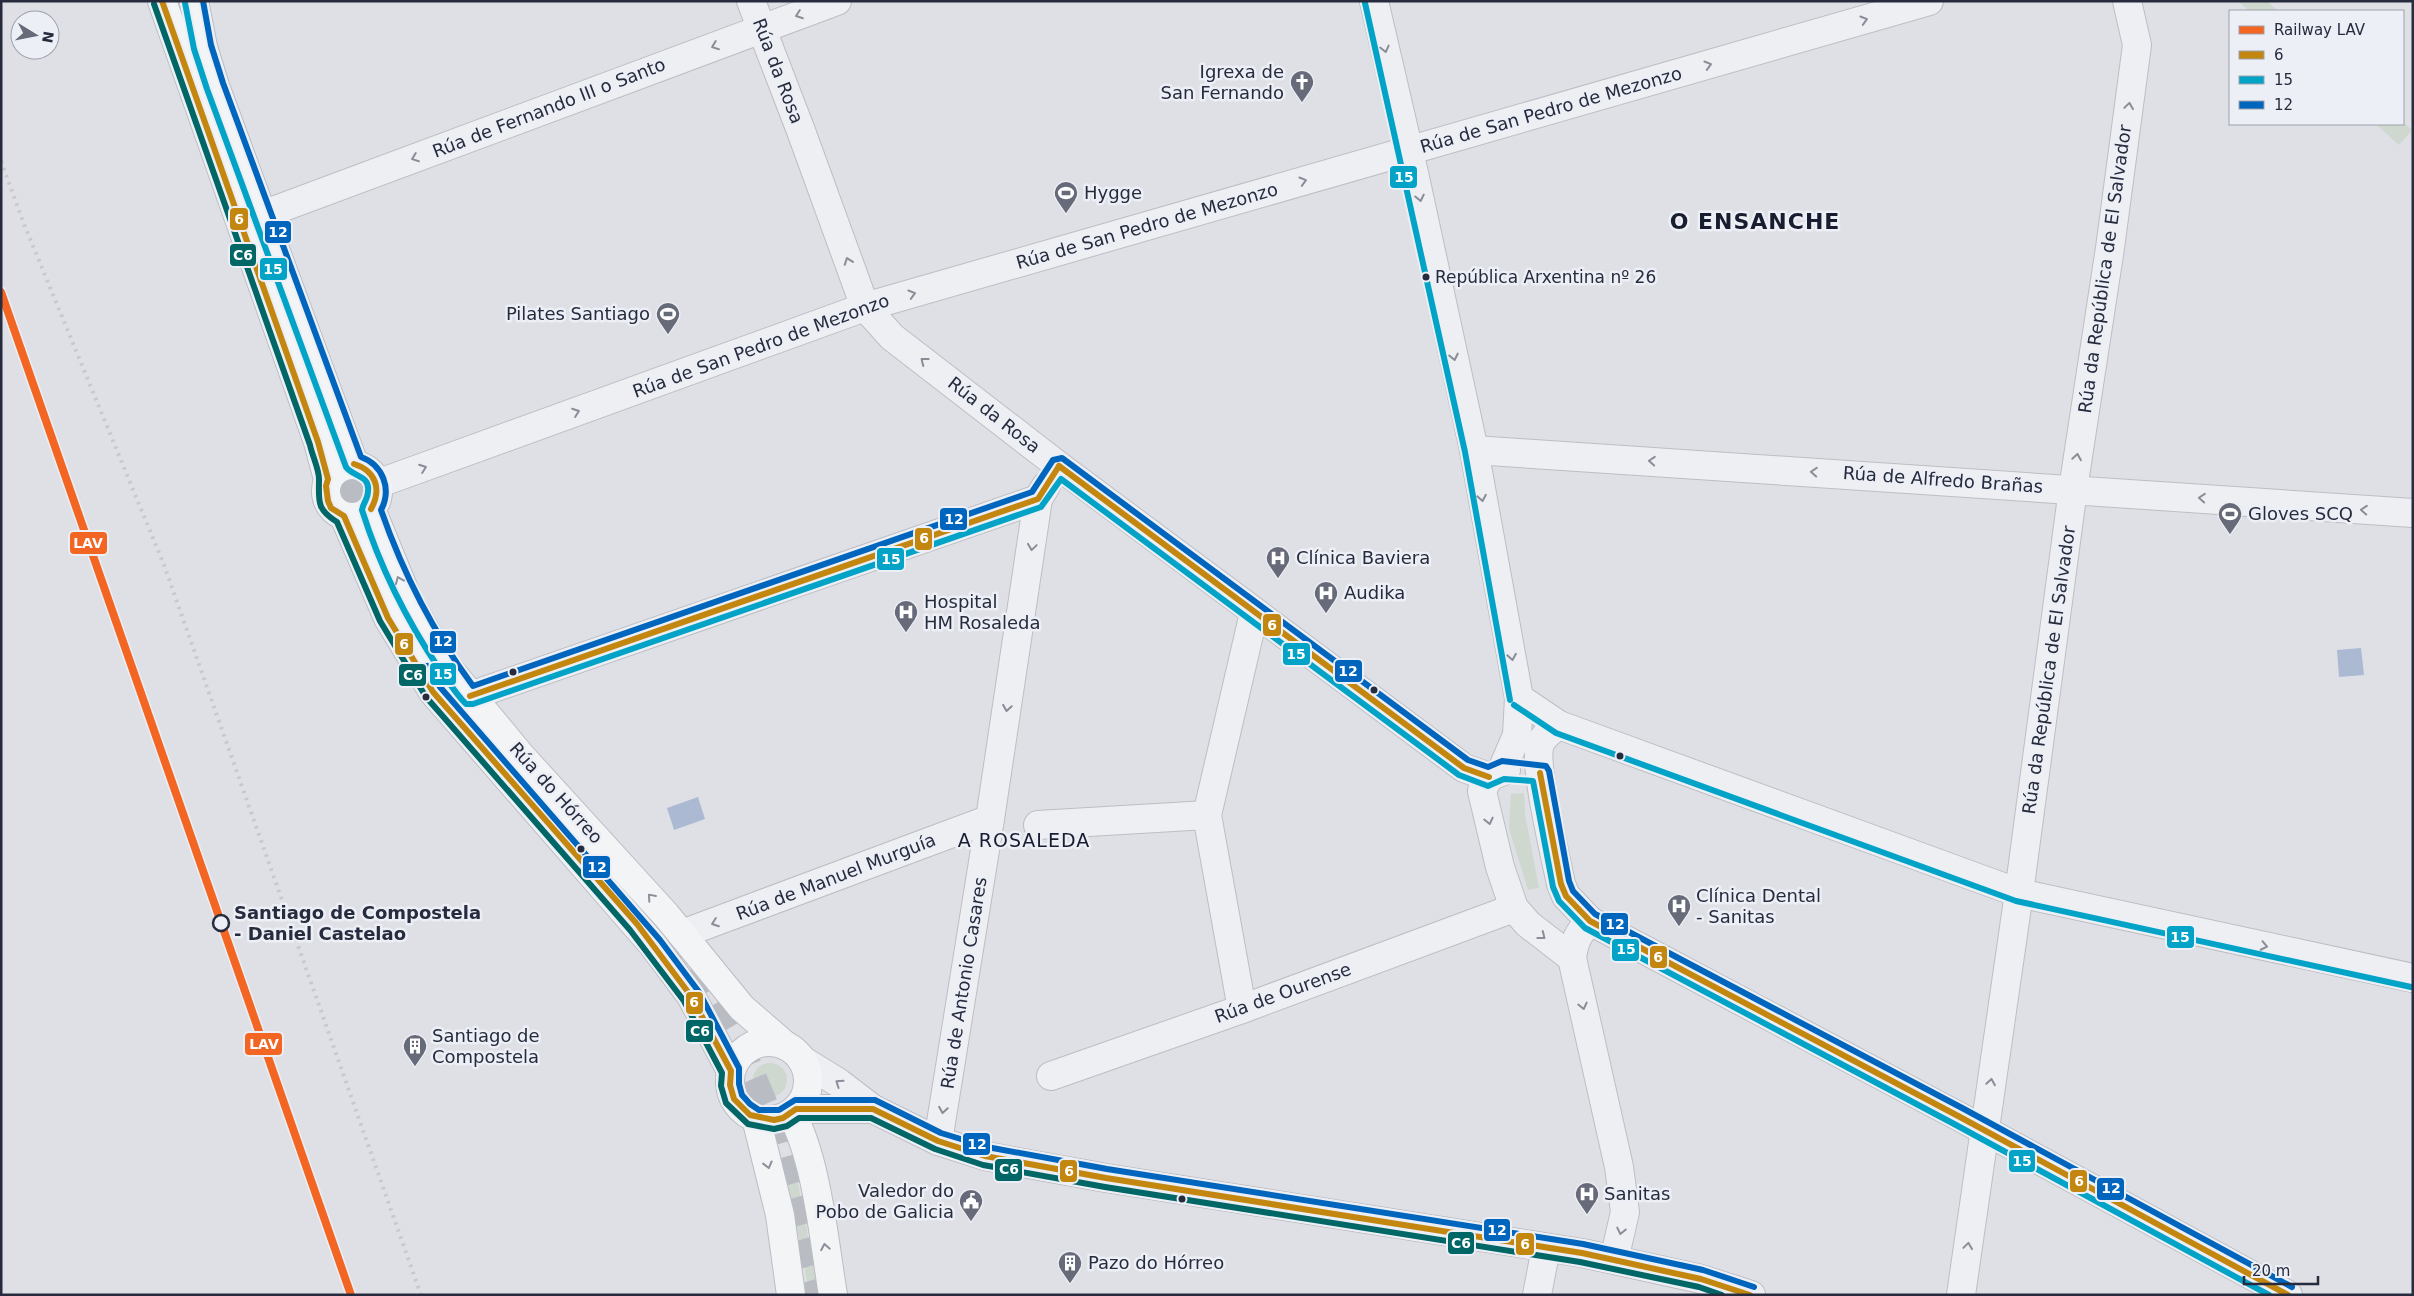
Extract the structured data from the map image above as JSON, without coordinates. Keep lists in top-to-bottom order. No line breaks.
{"streets":{"main road":["Rúa do Hórreo"],"street":["Rúa da Rosa","Rúa de Fernando III o Santo","Rúa de San Pedro de Mezonzo","Rúa da República de El Salvador","Rúa de Alfredo Brañas","Rúa de Manuel Murguía","Rúa de Antonio Casares","Rúa de Ourense"]},"crossings":[["Rúa da Rosa","Rúa de Fernando III o Santo"],["Rúa da Rosa","Rúa de San Pedro de Mezonzo"],["Rúa de San Pedro de Mezonzo","Rúa do Hórreo"],["Rúa da República de El Salvador","Rúa de Alfredo Brañas"],["Rúa do Hórreo","Rúa de Manuel Murguía"],["Rúa do Hórreo","Rúa de Antonio Casares"],["Rúa de Manuel Murguía","Rúa de Antonio Casares"]],"one_way":["Rúa da Rosa","Rúa de Fernando III o Santo","Rúa da República de El Salvador","Rúa de Alfredo Brañas","Rúa de Manuel Murguía"],"districts":["O ENSANCHE","A ROSALEDA"],"places":{"church":["Igrexa de San Fernando"],"sports":["Hygge","Pilates Santiago","Gloves SCQ"],"other":["República Arxentina nº 26","Santiago de Compostela - Daniel Castelao"],"hospital":["Clínica Baviera","Audika","Hospital HM Rosaleda","Clínica Dental - Sanitas","Sanitas"],"building":["Santiago de Compostela","Pazo do Hórreo"],"public building":["Valedor do Pobo de Galicia"]},"lines":["transit line 6","transit line 12","transit line 15","transit line C6","rail line LAV"],"legend":["Railway LAV","6","15","12"],"scale_bar":"20 m","north":"right"}
